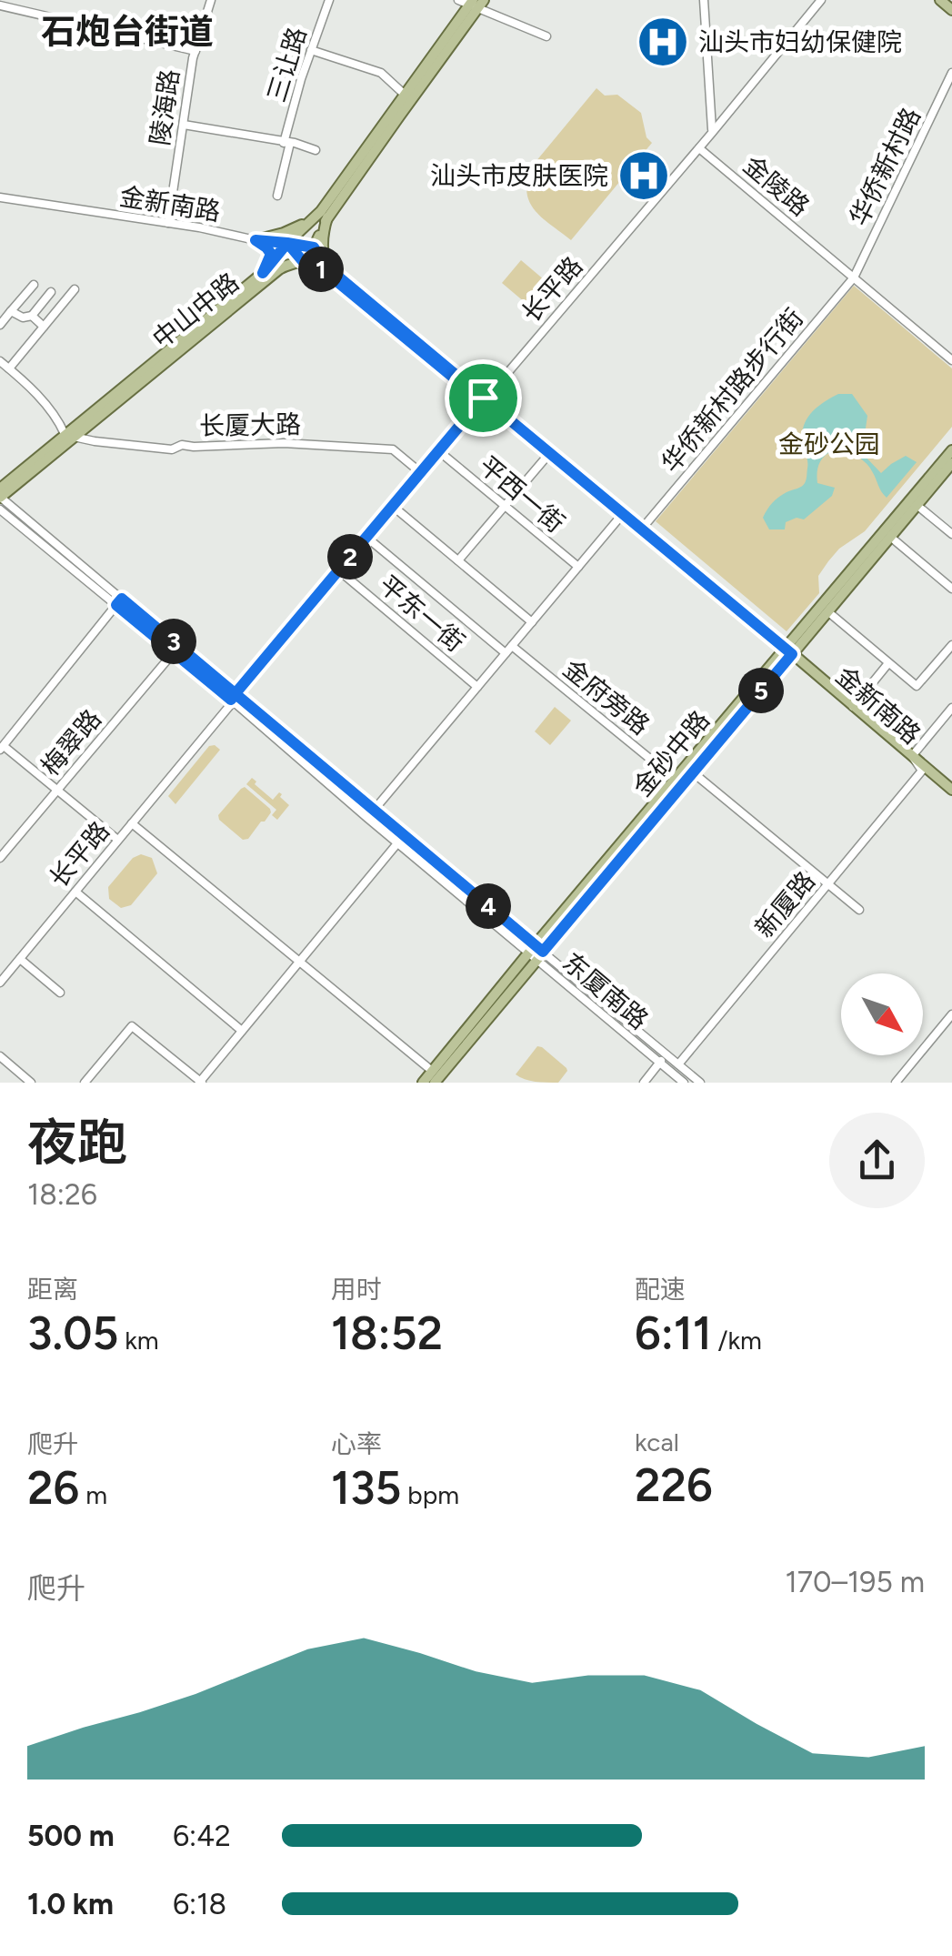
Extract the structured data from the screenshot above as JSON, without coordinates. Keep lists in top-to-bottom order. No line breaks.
{"streets":{"main road":["金新南路","中山中路","金砂中路"],"street":["三让路","陵海路","华侨新村路","金陵路","长平路","华侨新村路步行街","长厦大路","平西一街","平东一街","金府旁路","梅翠路","新厦路","东厦南路"]},"crossings":[["陵海路","金新南路"],["华侨新村路","金陵路"],["华侨新村路","华侨新村路步行街"],["金陵路","长平路"],["金陵路","华侨新村路步行街"],["金新南路","长平路"],["金新南路","中山中路"],["金新南路","华侨新村路步行街"],["金新南路","金砂中路"],["金新南路","新厦路"],["长平路","长厦大路"],["长平路","平西一街"],["长平路","平东一街"],["长平路","东厦南路"],["中山中路","长厦大路"],["中山中路","东厦南路"],["金府旁路","金砂中路"],["梅翠路","东厦南路"],["金砂中路","东厦南路"]],"districts":["石炮台街道"],"parks":["金砂公园"],"places":{"hospital":["汕头市妇幼保健院","汕头市皮肤医院"]},"north":"bottom right","page":{"pins":["1","2","3","5","4"],"heading":["夜跑","18:26"],"stats":[["距离","3.05 km"],["用时","18:52"],["配速","6:11 /km"],["爬升","26 m"],["心率","135 bpm"],["kcal","226"]],"chart":["爬升","170–195 m"],"list":[{"name":"500 m","note":"6:42"},{"name":"1.0 km","note":"6:18"}]}}
